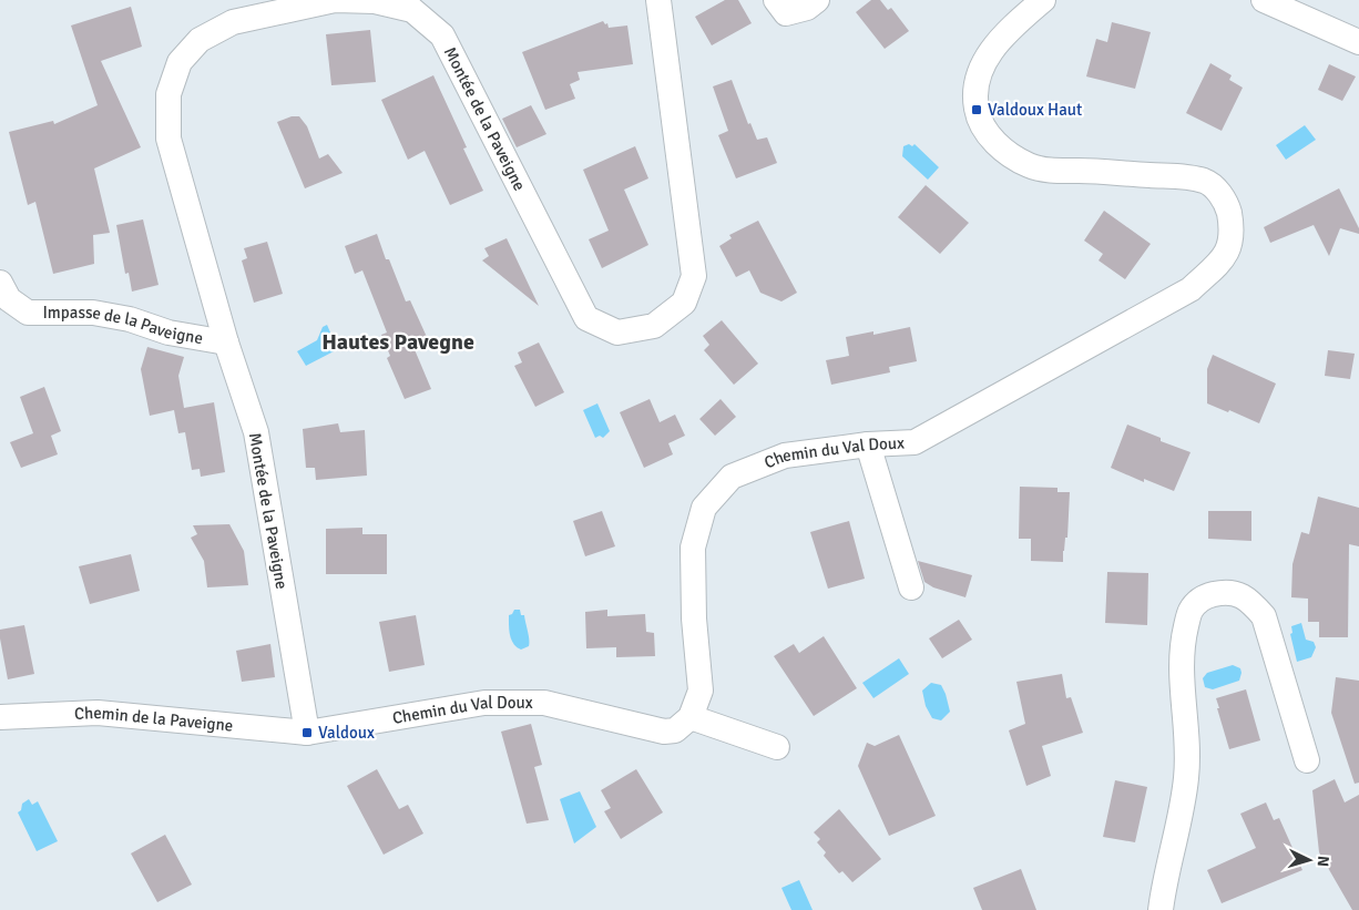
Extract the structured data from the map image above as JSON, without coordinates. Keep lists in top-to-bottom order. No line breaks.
{"streets":{"street":["Montée de la Paveigne","Impasse de la Paveigne","Chemin du Val Doux","Chemin de la Paveigne"]},"crossings":[["Montée de la Paveigne","Impasse de la Paveigne"],["Montée de la Paveigne","Chemin du Val Doux"],["Montée de la Paveigne","Chemin de la Paveigne"],["Chemin du Val Doux","Chemin de la Paveigne"]],"districts":["Hautes Pavegne"],"places":{"transit":["Valdoux Haut","Valdoux"]},"north":"right"}
